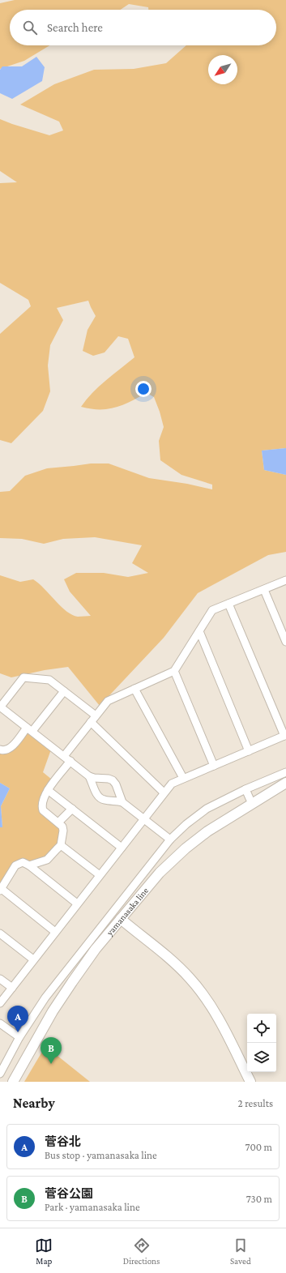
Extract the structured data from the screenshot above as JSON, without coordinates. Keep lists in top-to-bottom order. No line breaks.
{"streets":{"main road":["yamanasaka line"]},"north":"bottom left","page":{"search":"Search here","pins":["A","B"],"heading":["Nearby","2 results"],"list":[{"mark":"A","name":"菅谷北","note":"Bus stop · yamanasaka line","value":"700 m"},{"mark":"B","name":"菅谷公園","note":"Park · yamanasaka line","value":"730 m"}],"nav":["Map","Directions","Saved"]}}
